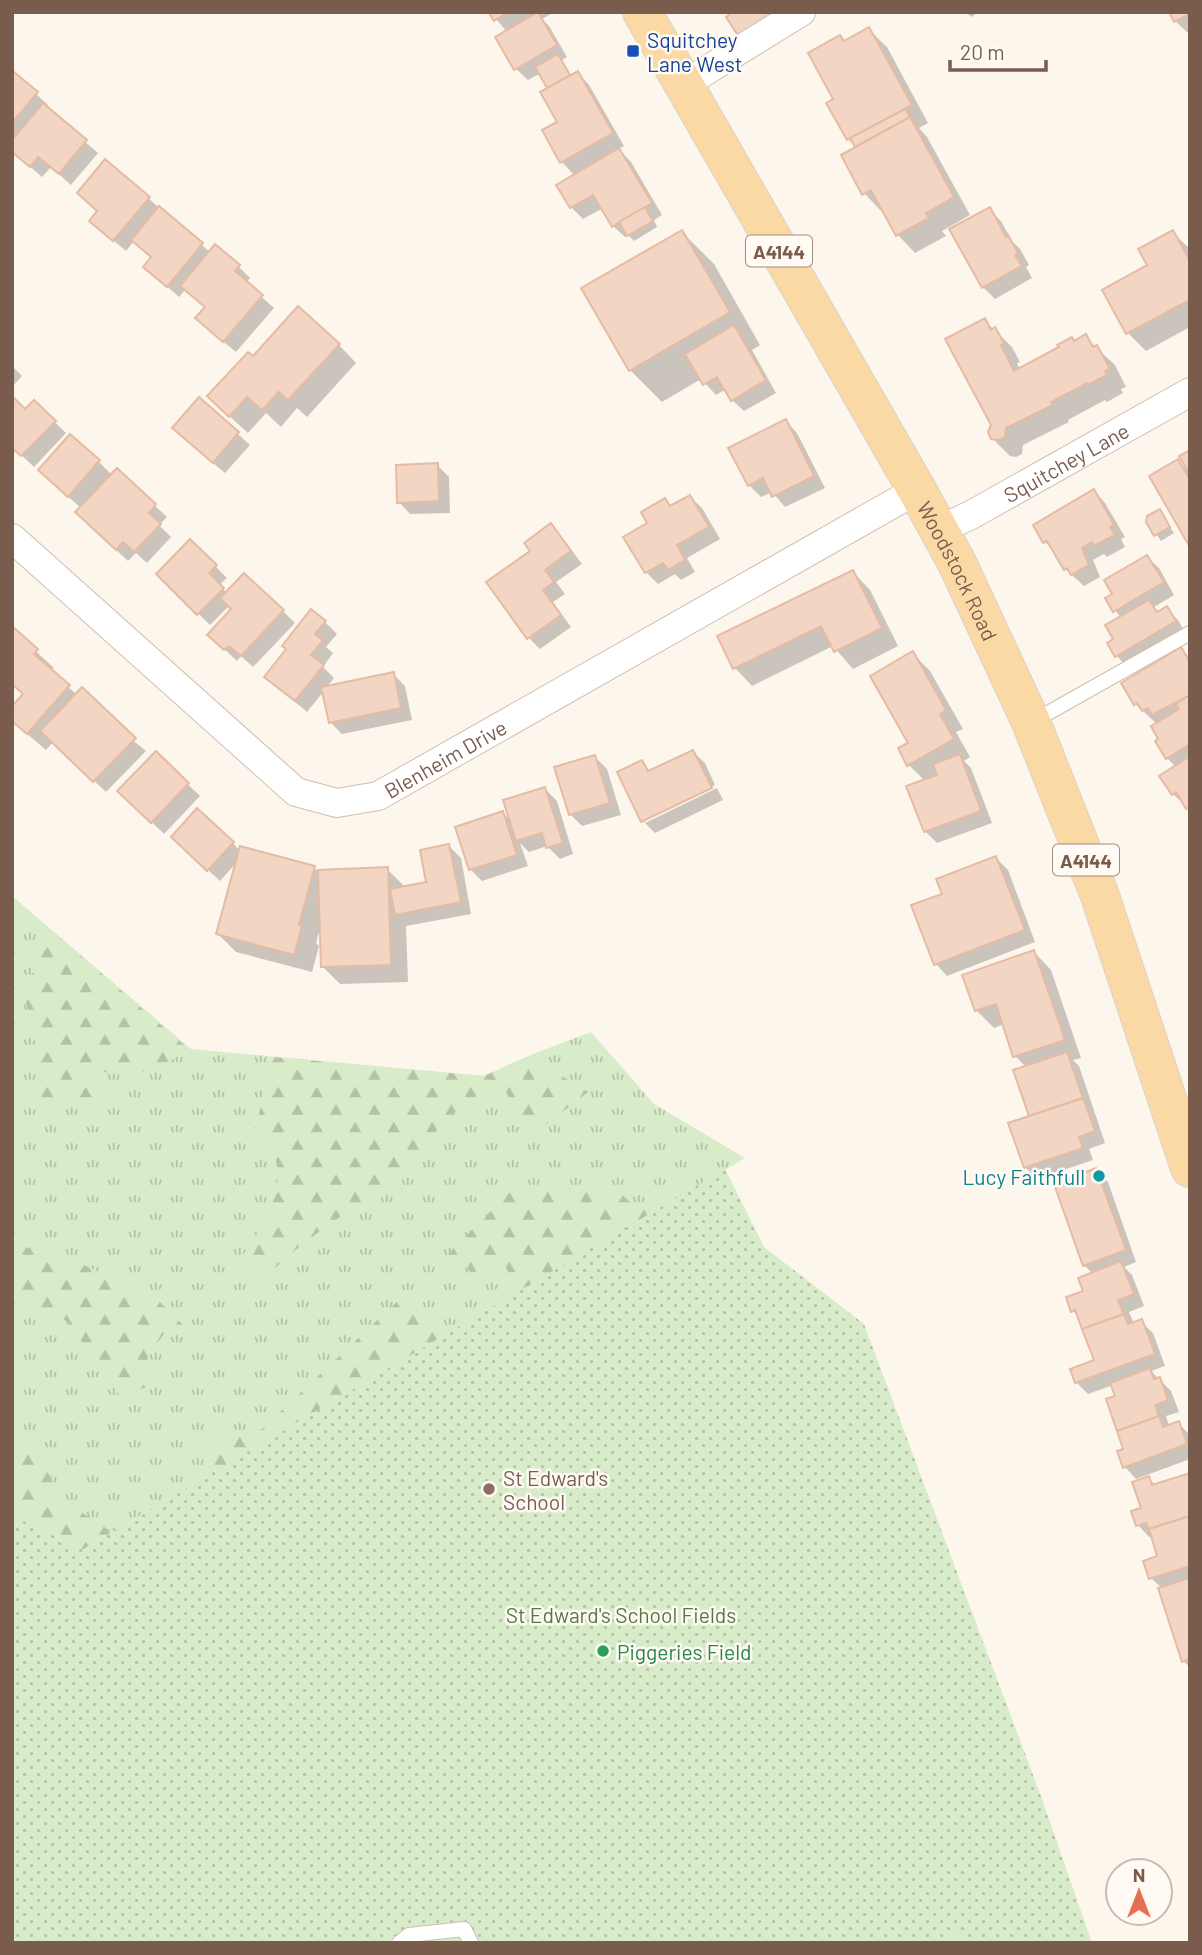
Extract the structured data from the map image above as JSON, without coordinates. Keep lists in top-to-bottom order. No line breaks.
{"streets":{"main road":["A4144","Woodstock Road"],"street":["Squitchey Lane","Blenheim Drive"]},"crossings":[["Squitchey Lane","Woodstock Road"],["Woodstock Road","Blenheim Drive"]],"parks":["St Edward's School Fields"],"places":{"transit":["Squitchey Lane West"],"other":["Lucy Faithfull","St Edward's School","Piggeries Field"]},"scale_bar":"20 m","north":"top"}
